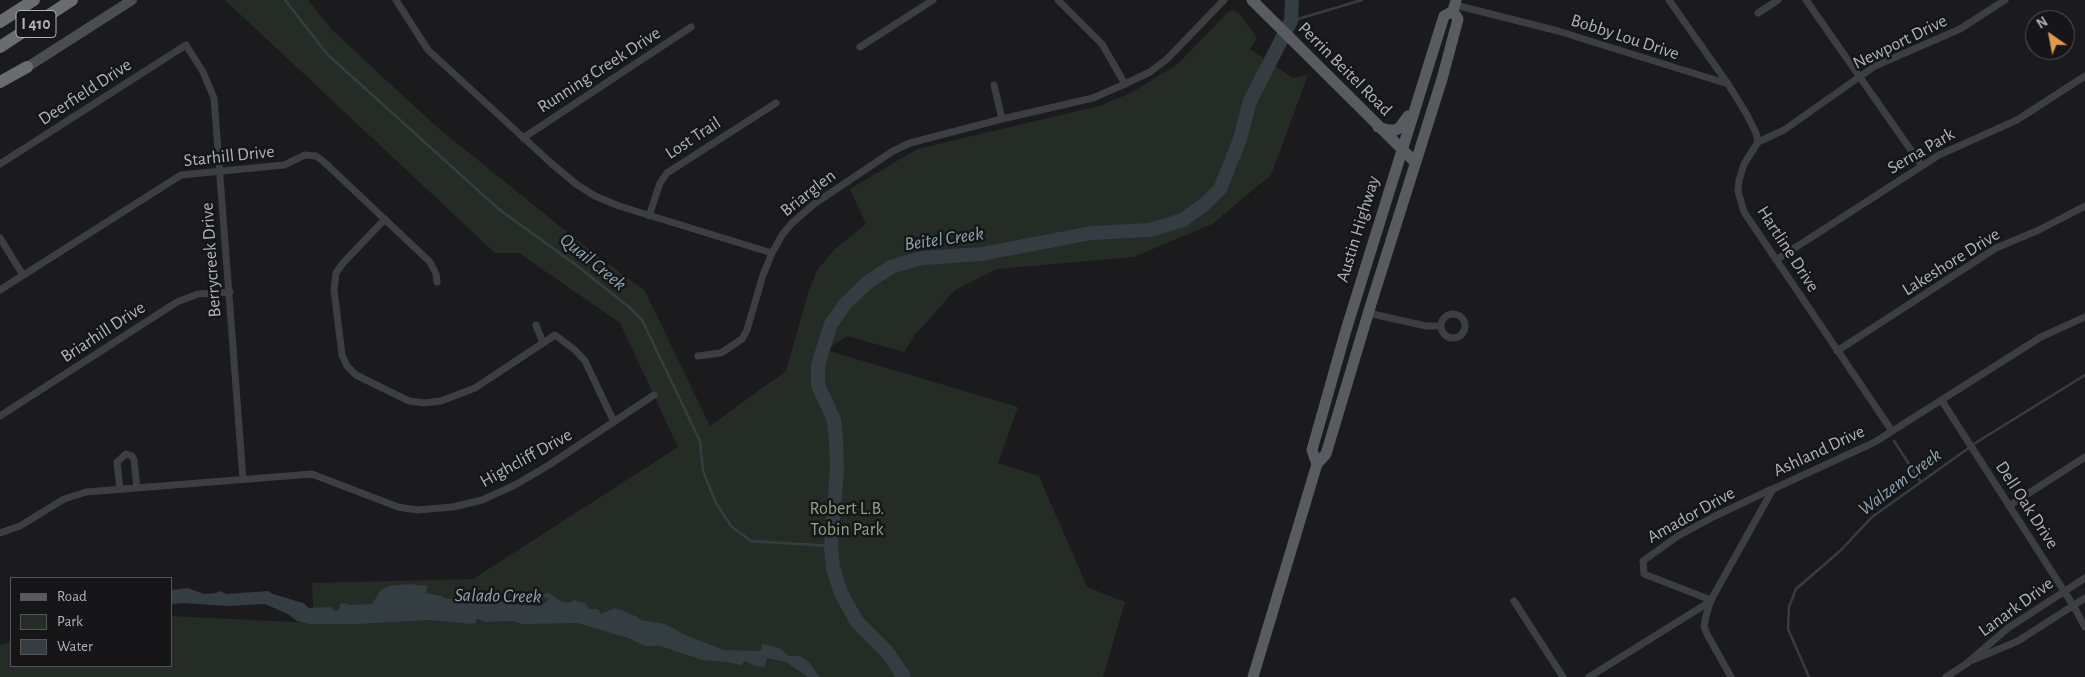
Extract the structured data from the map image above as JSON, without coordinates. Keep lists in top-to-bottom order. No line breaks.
{"streets":{"highway":["I 410"],"main road":["Perrin Beitel Road","Austin Highway"],"street":["Bobby Lou Drive","Newport Drive","Running Creek Drive","Deerfield Drive","Lost Trail","Serna Park","Starhill Drive","Briarglen","Hartline Drive","Berrycreek Drive","Lakeshore Drive","Briarhill Drive","Ashland Drive","Highcliff Drive","Dell Oak Drive","Amador Drive","Lanark Drive"]},"crossings":[["Bobby Lou Drive","Austin Highway"],["Newport Drive","Hartline Drive"],["Perrin Beitel Road","Austin Highway"],["Deerfield Drive","Berrycreek Drive"],["Serna Park","Hartline Drive"],["Starhill Drive","Berrycreek Drive"],["Hartline Drive","Lakeshore Drive"],["Hartline Drive","Ashland Drive"],["Berrycreek Drive","Briarhill Drive"],["Berrycreek Drive","Highcliff Drive"],["Ashland Drive","Dell Oak Drive"],["Ashland Drive","Amador Drive"],["Dell Oak Drive","Lanark Drive"]],"water":["Beitel Creek","Quail Creek","Walzem Creek","Salado Creek"],"parks":["Robert L.B. Tobin Park"],"legend":["Road","Park","Water"],"north":"top left"}
